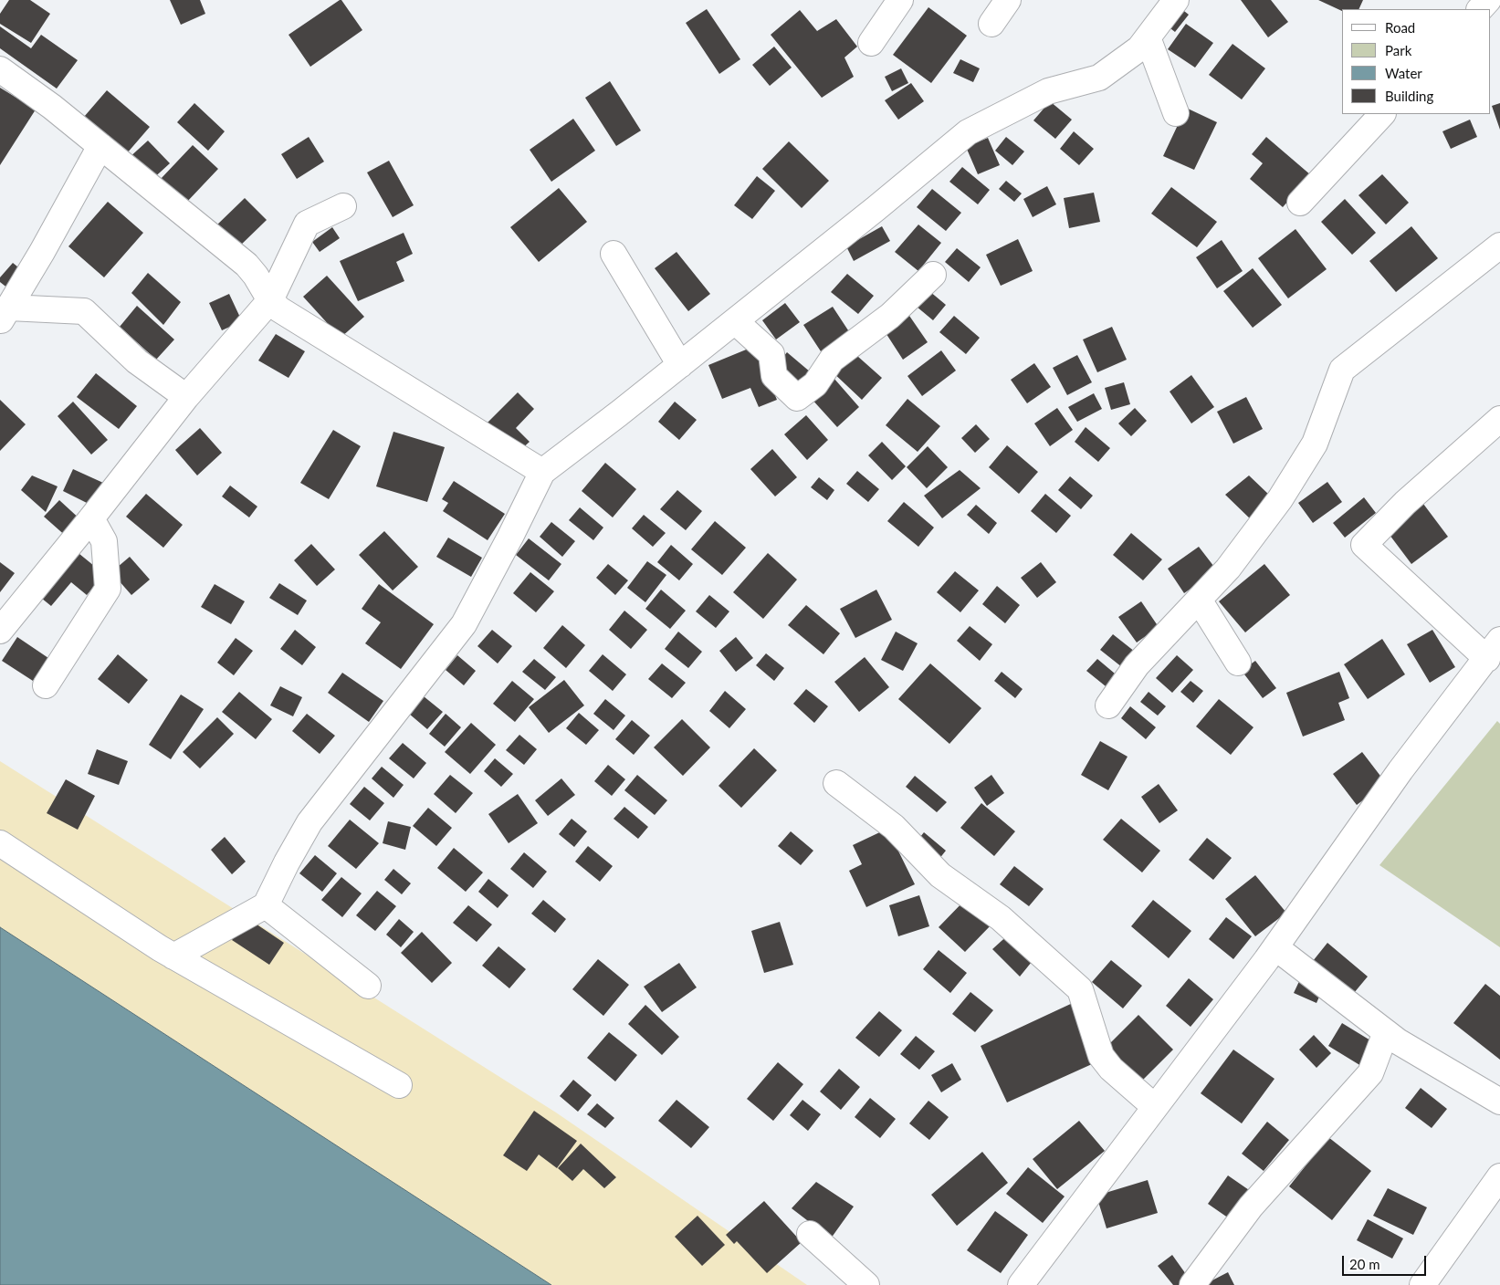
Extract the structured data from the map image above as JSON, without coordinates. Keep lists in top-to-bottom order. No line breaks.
{"legend":["Road","Park","Water","Building"],"scale_bar":"20 m"}
